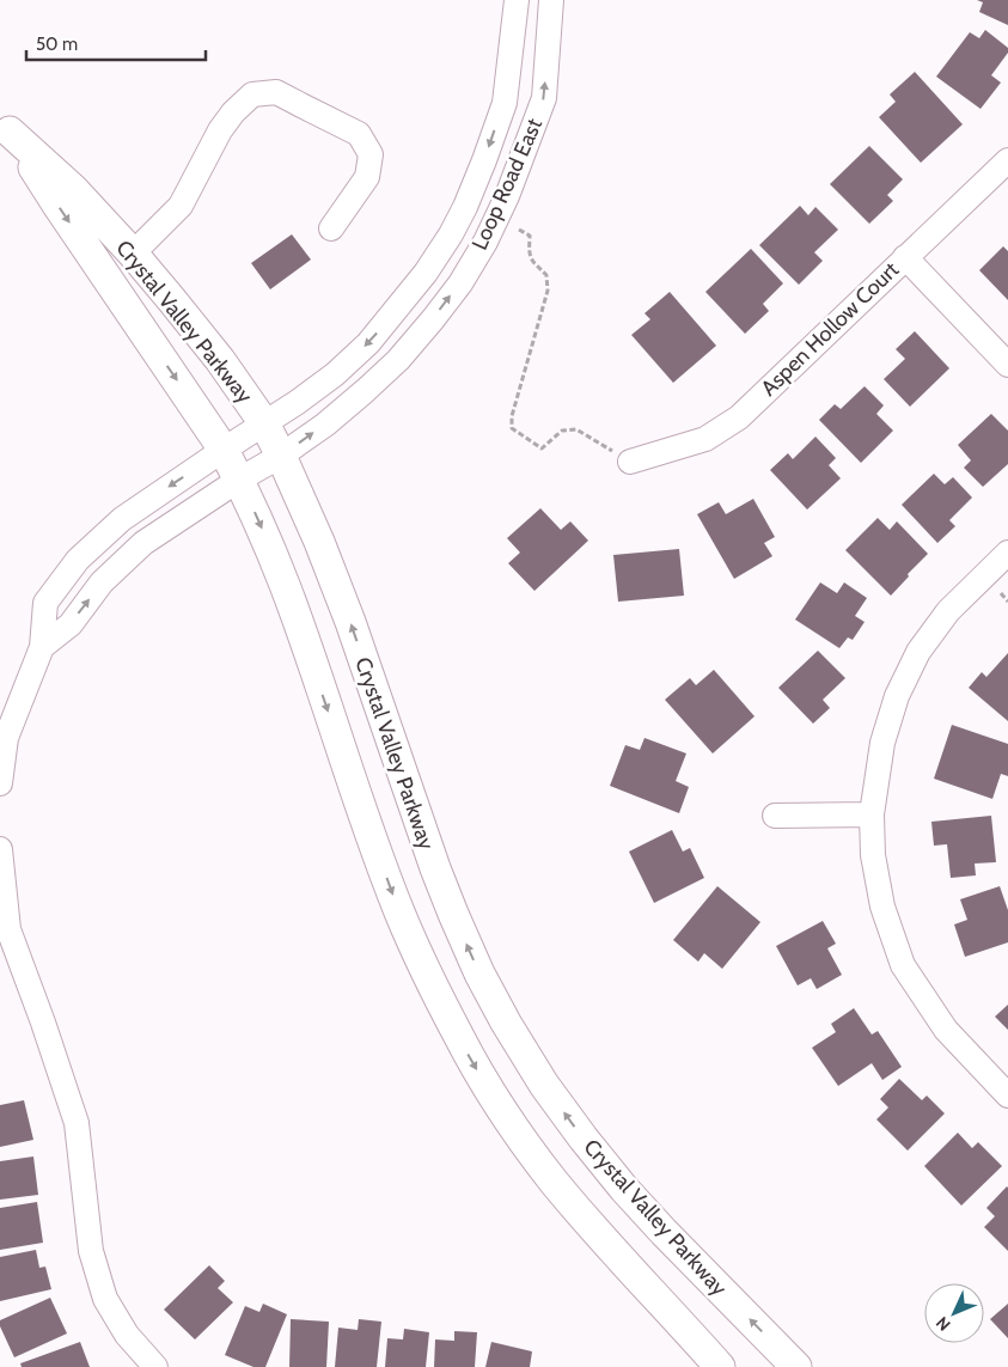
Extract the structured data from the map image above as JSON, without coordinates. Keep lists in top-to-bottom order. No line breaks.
{"streets":{"main road":["Crystal Valley Parkway"],"street":["Loop Road East","Aspen Hollow Court"]},"crossings":[["Loop Road East","Crystal Valley Parkway"]],"scale_bar":"50 m","north":"bottom left"}
